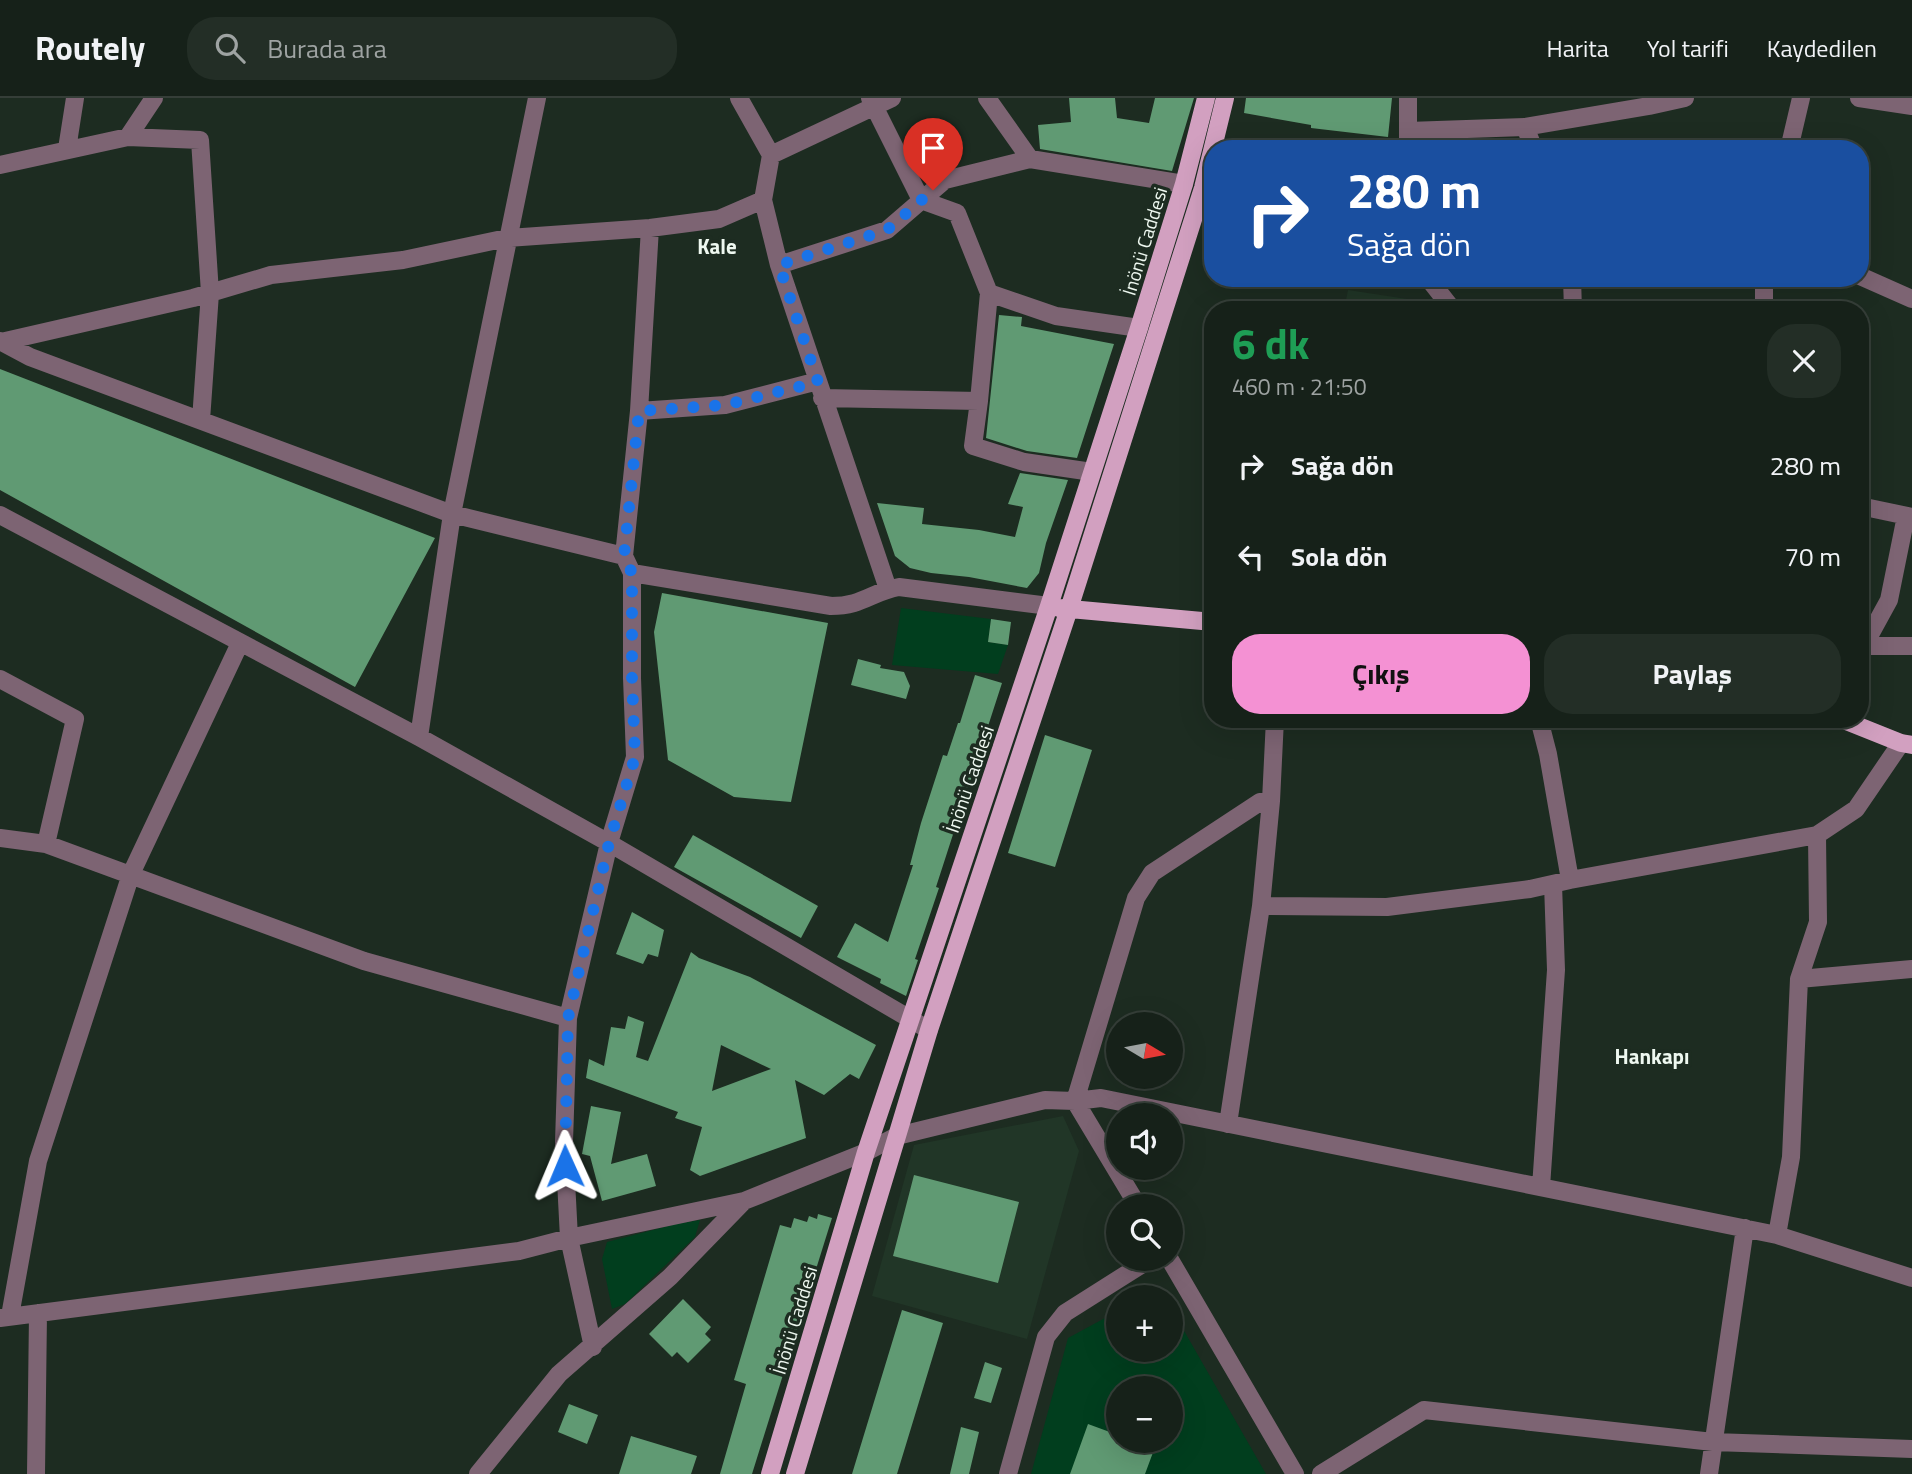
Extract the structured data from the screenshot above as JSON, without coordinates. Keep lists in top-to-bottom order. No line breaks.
{"streets":{"main road":["İnönü Caddesi"]},"districts":["Kale","Hankapı"],"north":"right","page":{"header":"Routely","search":"Burada ara","nav":["Harita","Yol tarifi","Kaydedilen"],"turn":["280 m","Sağa dön"],"heading":["6 dk","460 m · 21:50"],"list":[{"name":"Sağa dön","value":"280 m"},{"name":"Sola dön","value":"70 m"}],"buttons":["Çıkış","Paylaş"],"map_buttons":["+","−"]}}
